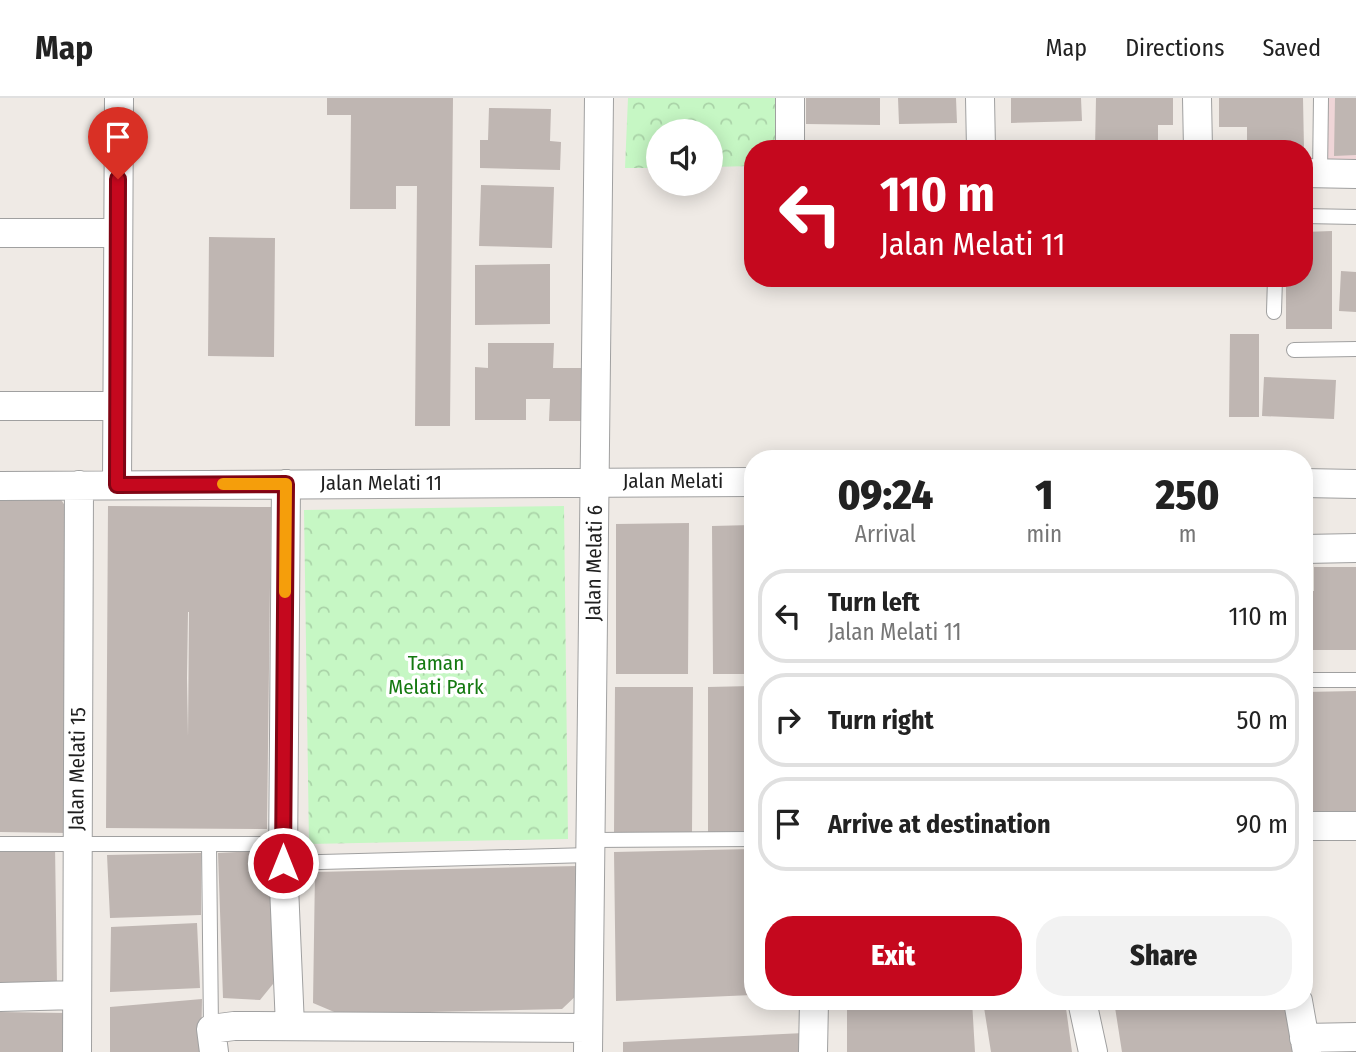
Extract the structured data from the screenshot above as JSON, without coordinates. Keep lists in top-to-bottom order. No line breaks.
{"streets":{"street":["Jalan Melati","Jalan Melati 11","Jalan Melati 6","Jalan Melati 15"]},"crossings":[["Jalan Melati","Jalan Melati 11"],["Jalan Melati","Jalan Melati 6"],["Jalan Melati 11","Jalan Melati 6"],["Jalan Melati 11","Jalan Melati 15"]],"parks":["Taman Melati Park"],"page":{"header":"Map","nav":["Map","Directions","Saved"],"turn":["110 m","Jalan Melati 11"],"eta":["09:24","Arrival","1","min","250","m"],"list":[{"name":"Turn left","note":"Jalan Melati 11","value":"110 m"},{"name":"Turn right","value":"50 m"},{"name":"Arrive at destination","value":"90 m"}],"buttons":["Exit","Share"]}}
